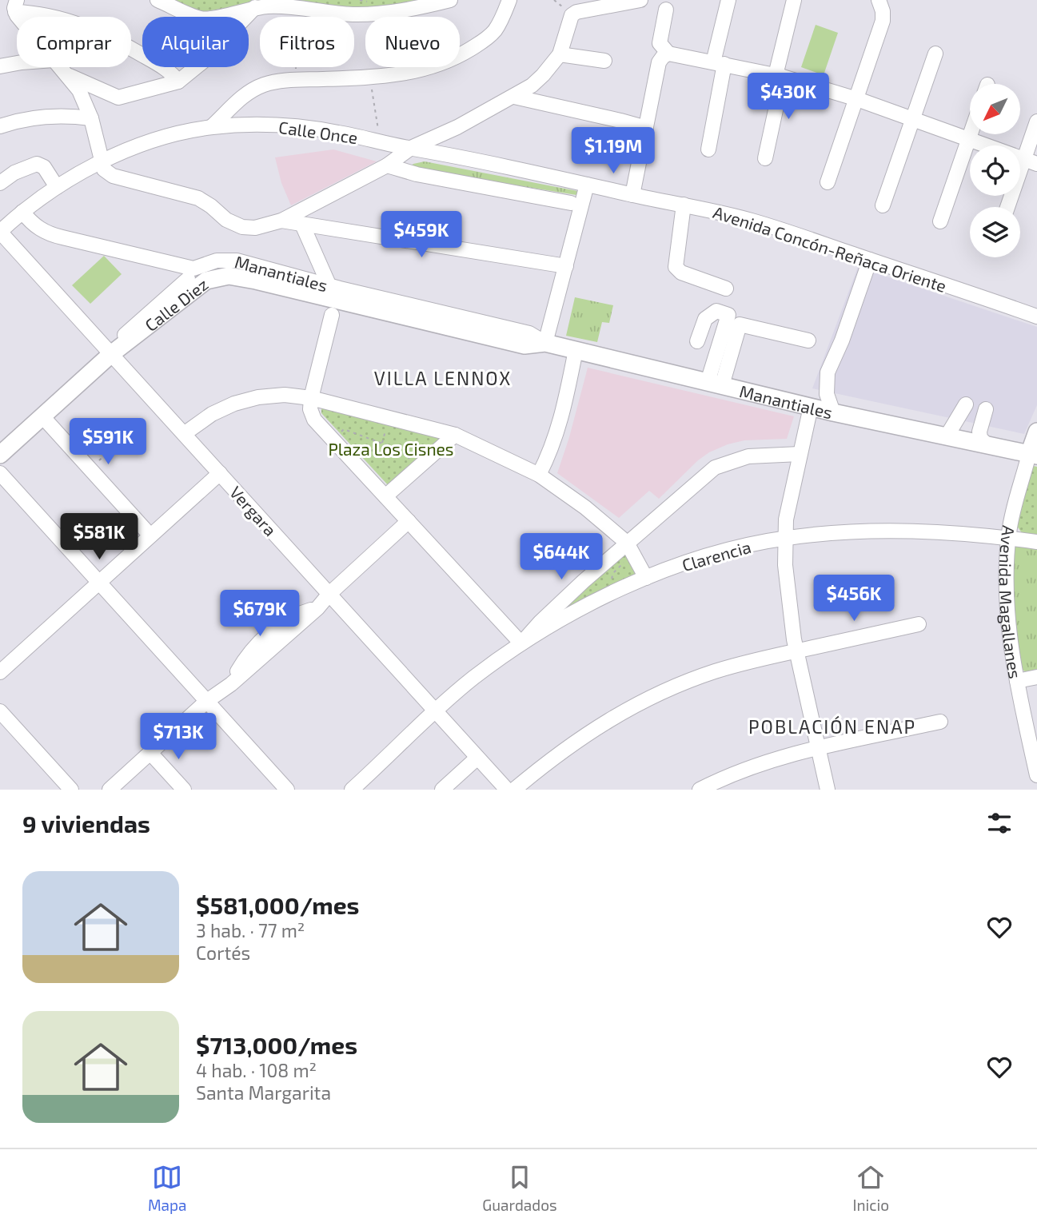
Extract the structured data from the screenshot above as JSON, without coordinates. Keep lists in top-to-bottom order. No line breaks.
{"streets":{"main road":["Manantiales","Calle Diez","Avenida Magallanes"],"street":["Calle Once","Avenida Concón-Reñaca Oriente","Vergara","Clarencia"]},"crossings":[["Calle Once","Avenida Concón-Reñaca Oriente"],["Calle Once","Manantiales"],["Calle Once","Vergara"],["Manantiales","Calle Diez"],["Manantiales","Avenida Magallanes"],["Calle Diez","Vergara"],["Vergara","Clarencia"],["Clarencia","Avenida Magallanes"]],"districts":["VILLA LENNOX","POBLACIÓN ENAP"],"parks":["Plaza Los Cisnes"],"north":"bottom left","page":{"chip":["Comprar","Alquilar","Filtros","Nuevo"],"price":["$430K","$1.19M","$459K","$591K","$581K","$644K","$456K","$679K","$713K"],"heading":"9 viviendas","list":[{"name":"$581,000/mes","note":"3 hab. · 77 m² · Cortés"},{"name":"$713,000/mes","note":"4 hab. · 108 m² · Santa Margarita"}],"tabs":["Mapa","Guardados","Inicio"]}}
